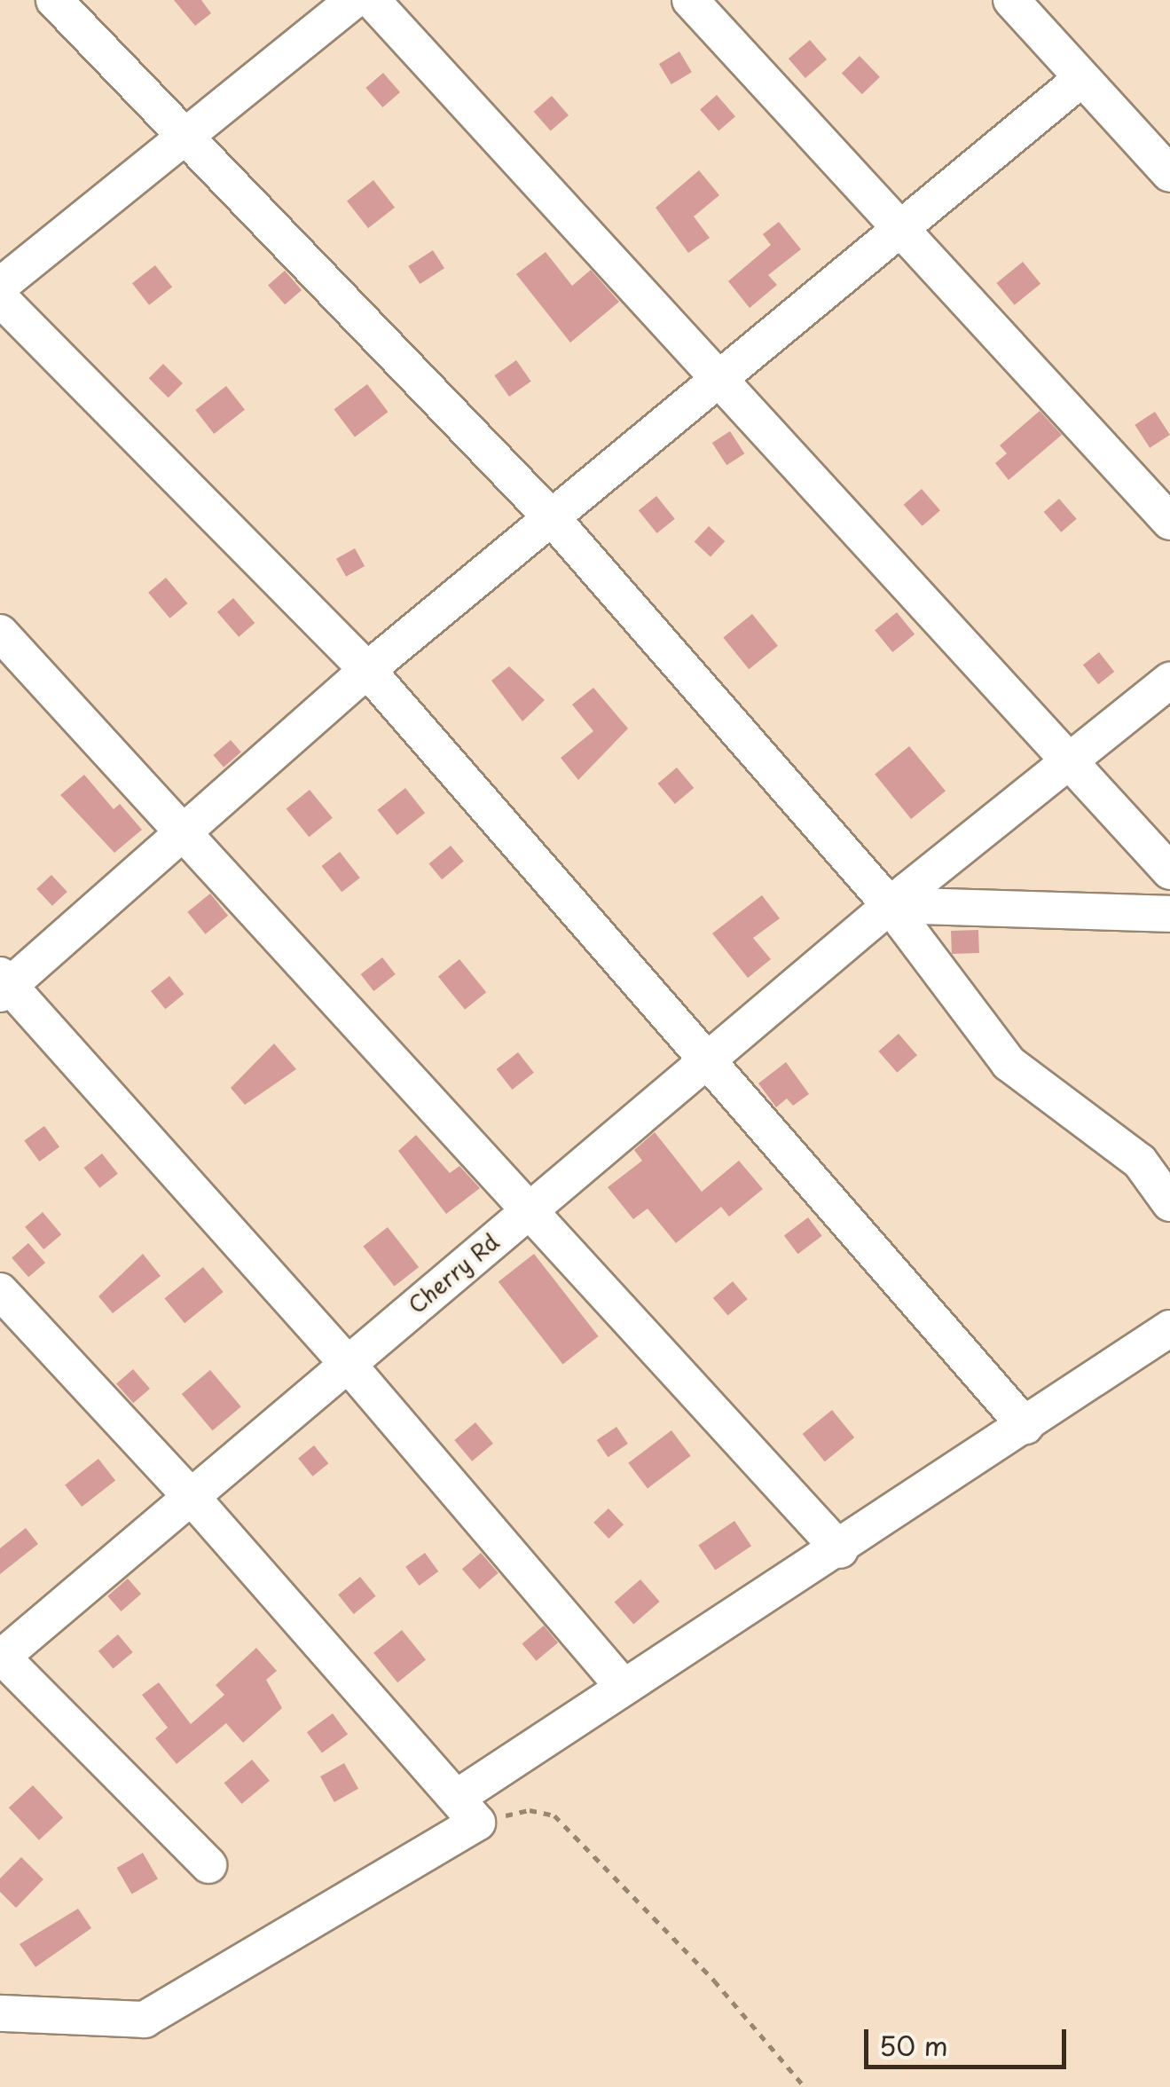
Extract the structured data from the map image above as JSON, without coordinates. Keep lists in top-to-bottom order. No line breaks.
{"streets":{"street":["Cherry Rd"]},"scale_bar":"50 m"}
